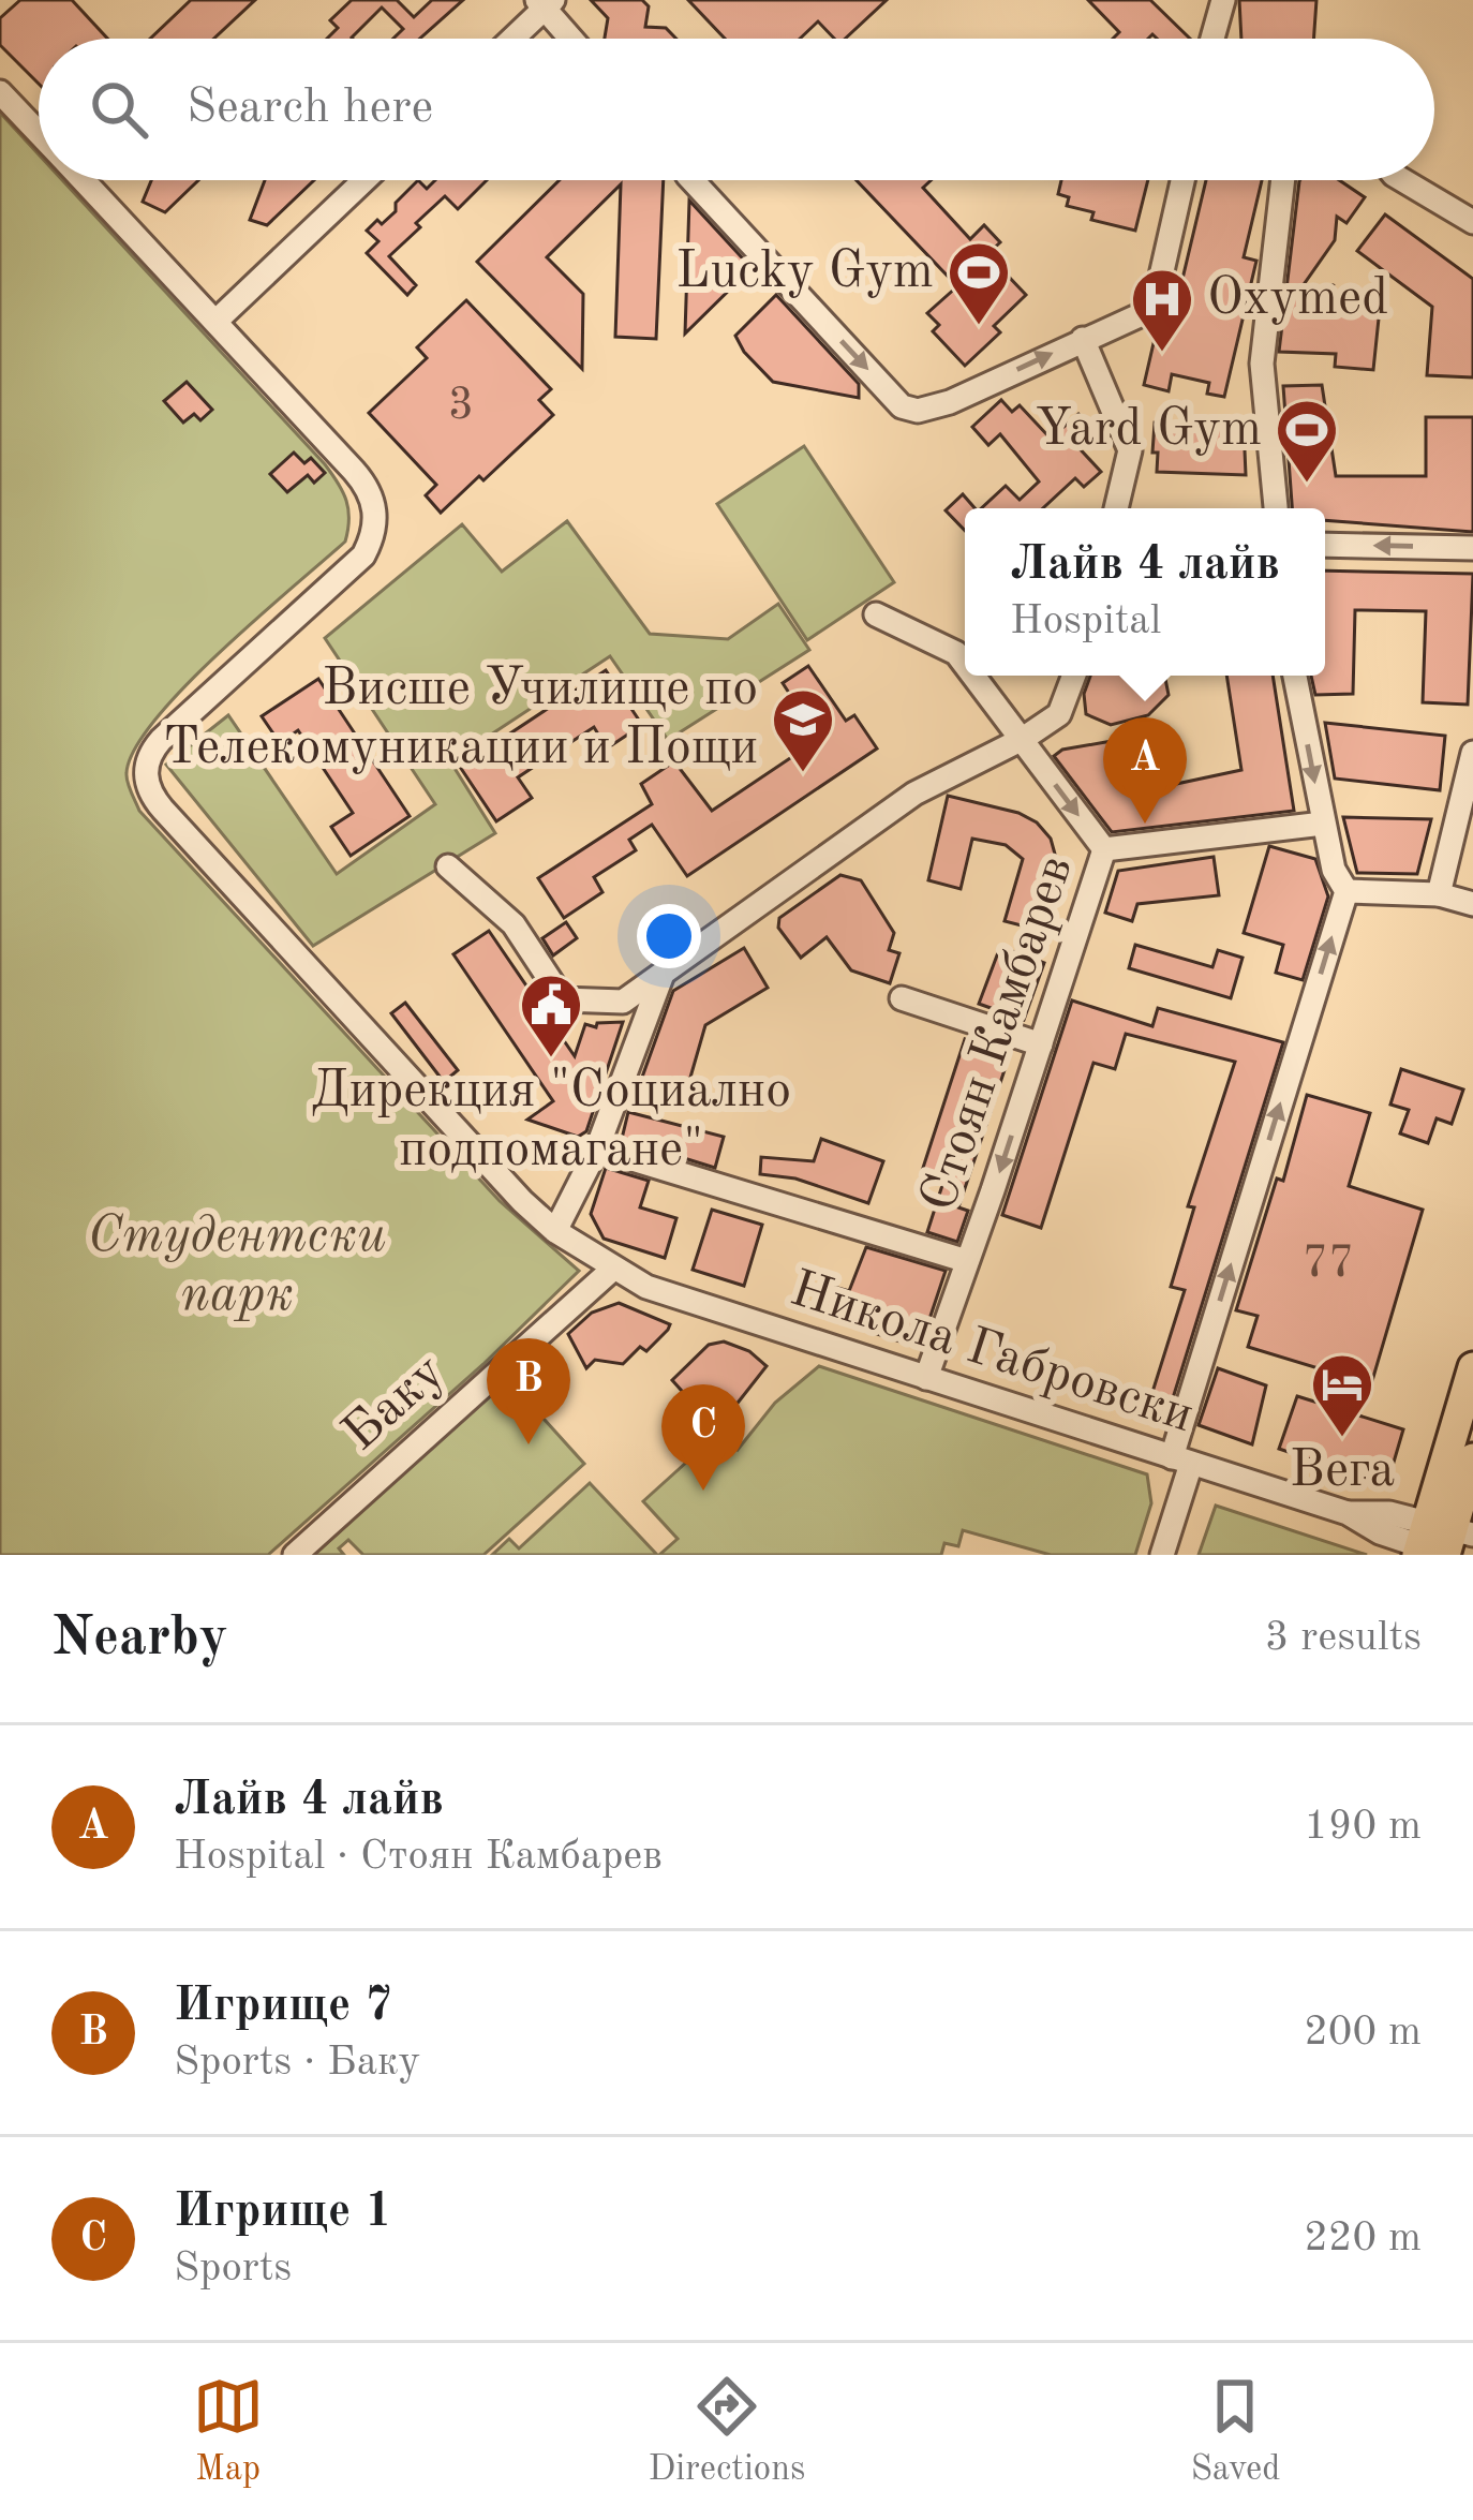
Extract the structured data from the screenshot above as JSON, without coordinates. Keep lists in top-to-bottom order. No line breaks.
{"streets":{"street":["Стоян Камбарев","Никола Габровски","Баку"]},"crossings":[["Стоян Камбарев","Никола Габровски"],["Никола Габровски","Баку"]],"parks":["Студентски парк"],"places":{"sports":["Lucky Gym","Yard Gym"],"hospital":["Oxymed"],"school or university":["Висше Училище по Телекомуникации и Пощи"],"public building":["Дирекция \"Социално подпомагане\""],"hotel":["Вега"]},"house_numbers":["3","77"],"page":{"search":"Search here","popup":["Лайв 4 лайв","Hospital"],"pins":["A","B","C"],"heading":["Nearby","3 results"],"list":[{"mark":"A","name":"Лайв 4 лайв","note":"Hospital · Стоян Камбарев","value":"190 m"},{"mark":"B","name":"Игрище 7","note":"Sports · Баку","value":"200 m"},{"mark":"C","name":"Игрище 1","note":"Sports","value":"220 m"}],"nav":["Map","Directions","Saved"]}}
